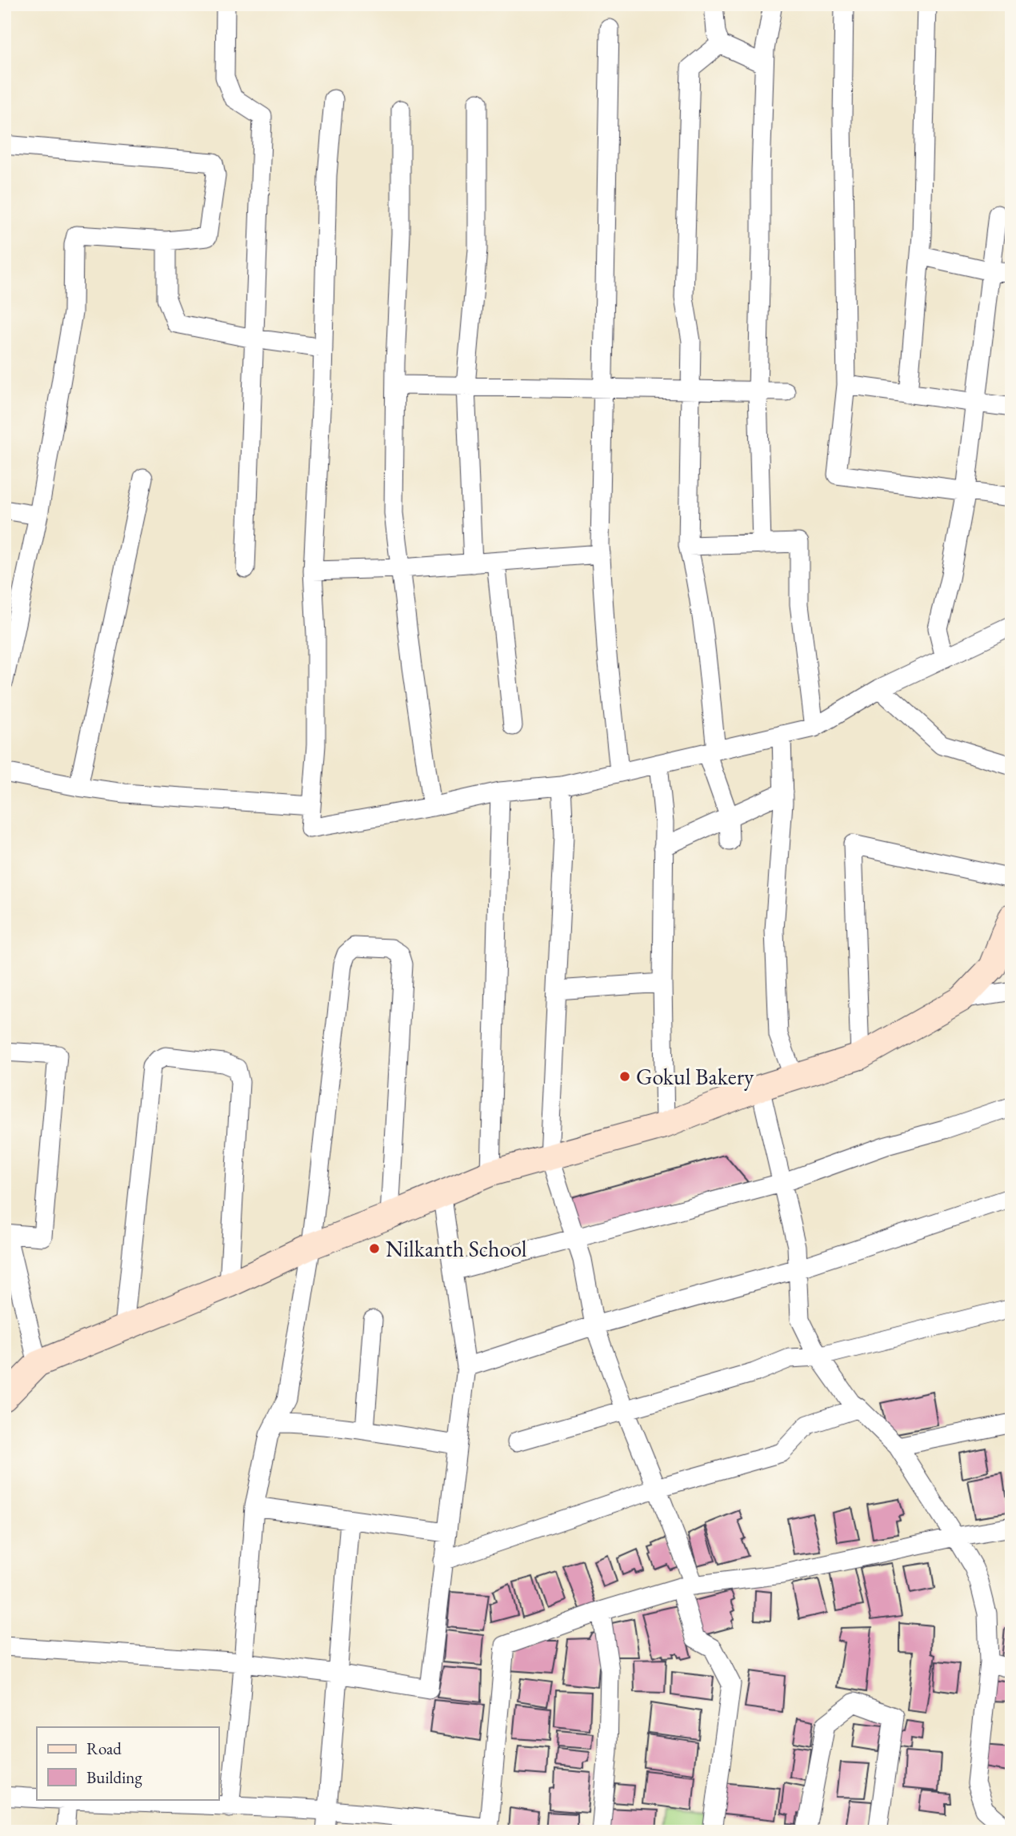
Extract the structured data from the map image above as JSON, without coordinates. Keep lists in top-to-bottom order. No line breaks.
{"places":["Gokul Bakery","Nilkanth School"],"legend":["Road","Building"]}
